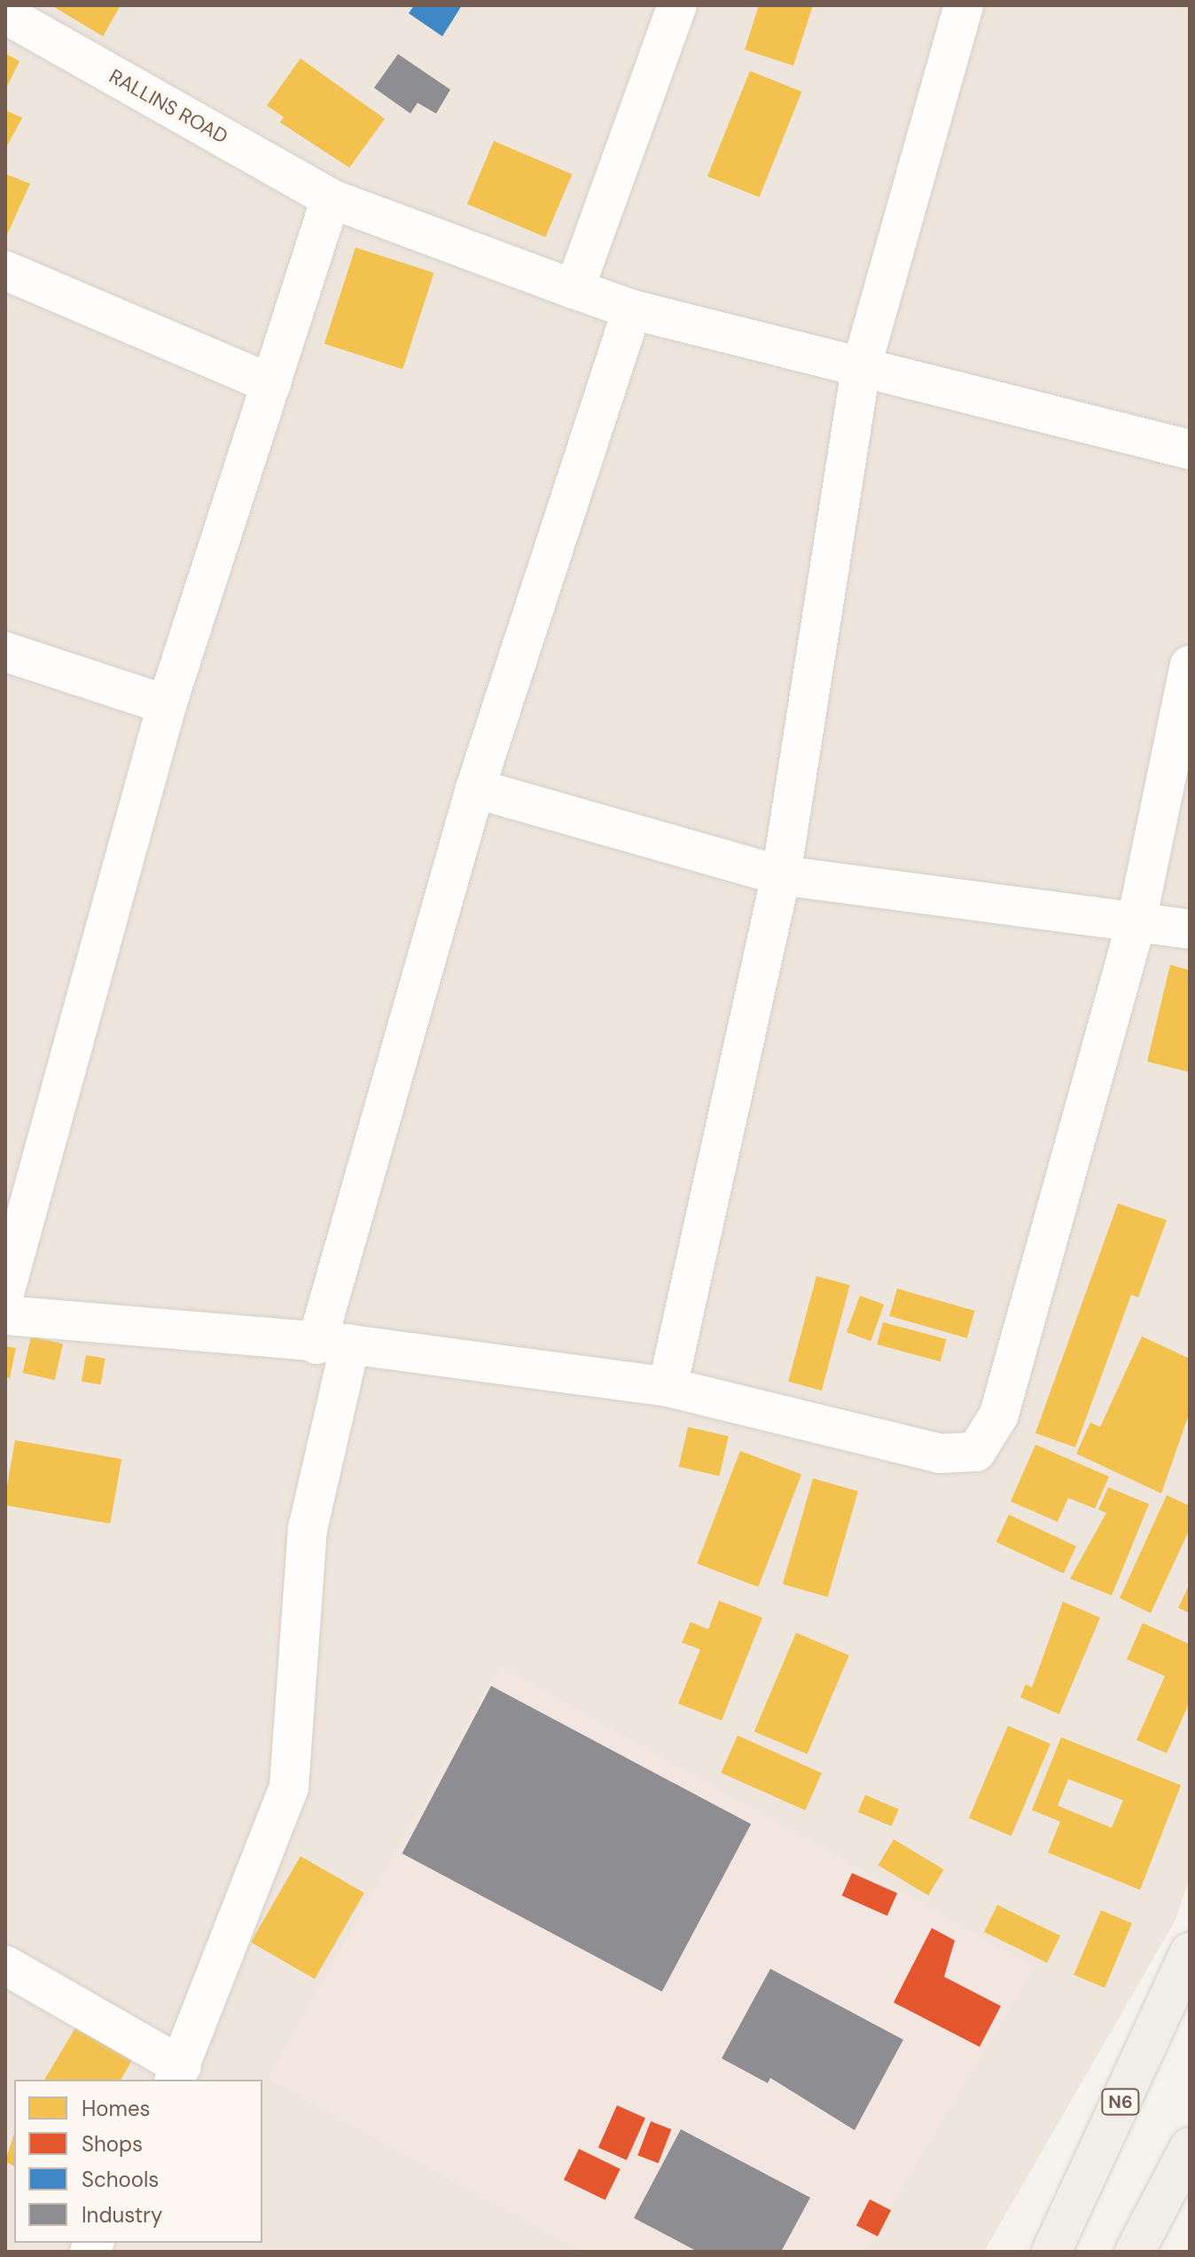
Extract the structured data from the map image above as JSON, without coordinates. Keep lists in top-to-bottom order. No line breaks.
{"streets":{"main road":["N6"],"street":["RALLINS ROAD"]},"legend":["Homes","Shops","Schools","Industry"]}
